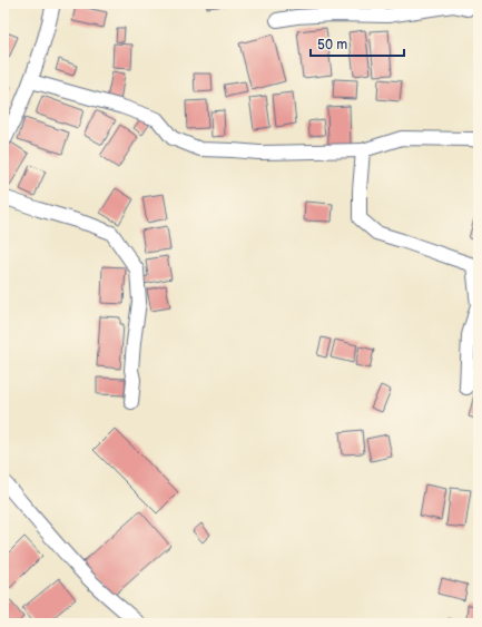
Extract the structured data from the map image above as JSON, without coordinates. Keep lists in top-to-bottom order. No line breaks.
{"scale_bar":"50 m"}
